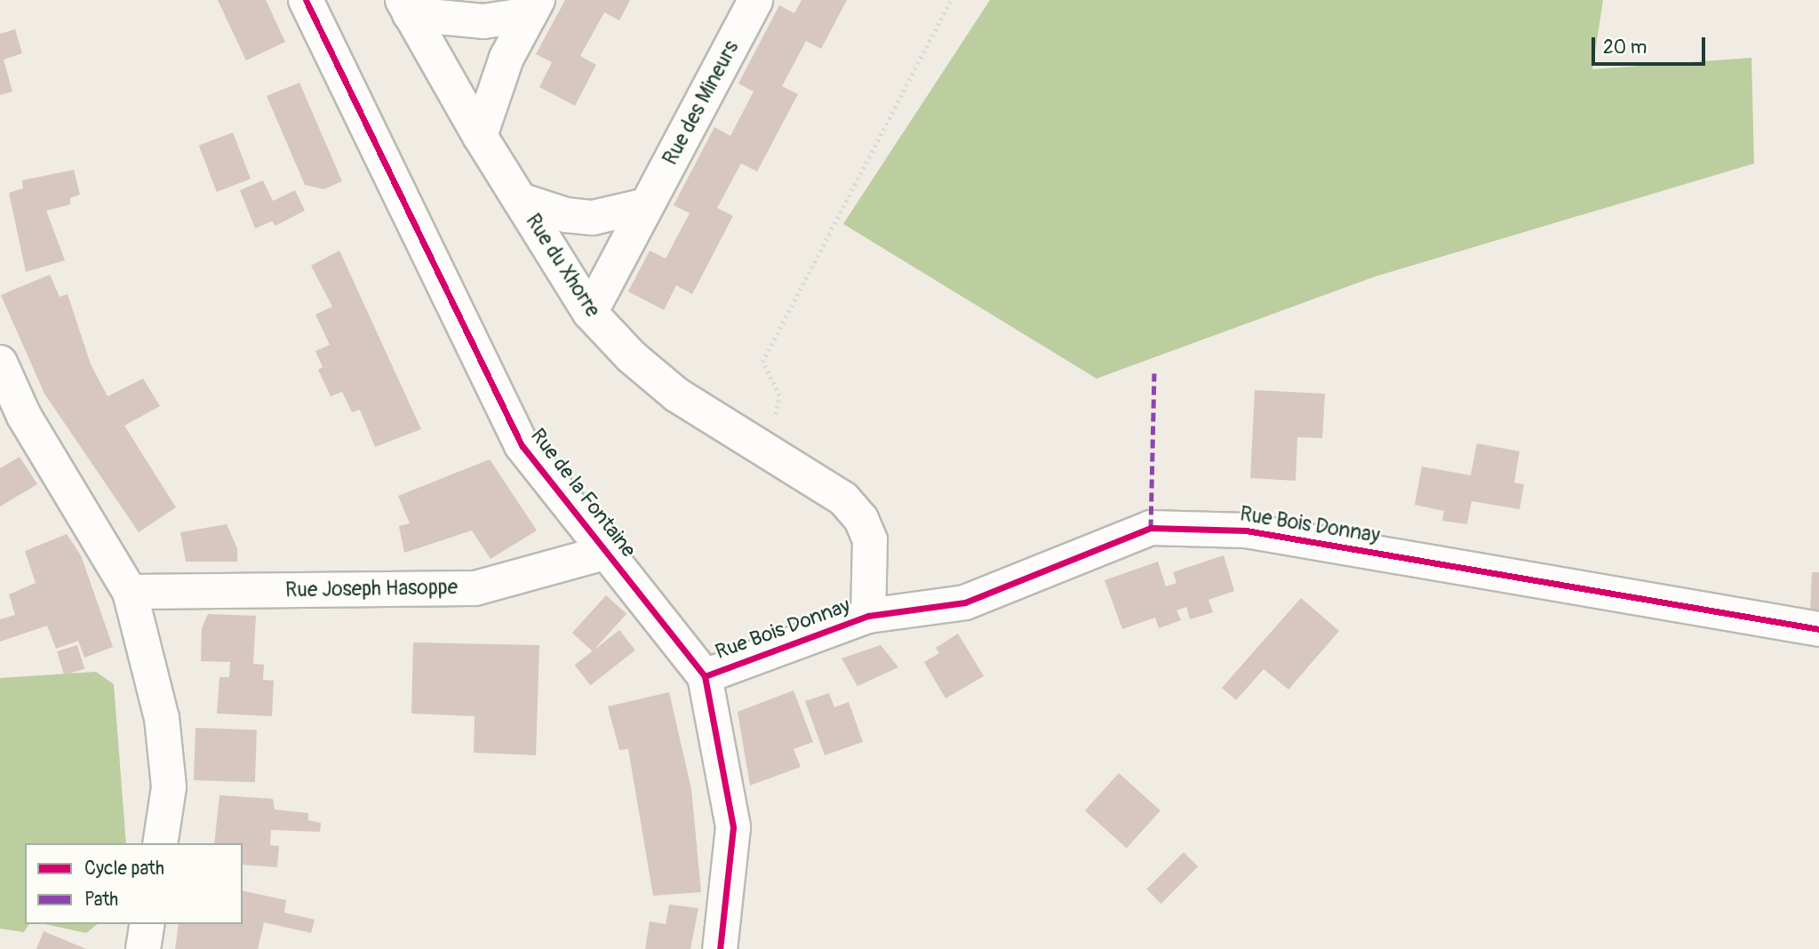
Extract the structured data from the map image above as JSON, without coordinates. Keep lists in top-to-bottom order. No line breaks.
{"streets":{"street":["Rue des Mineurs","Rue du Xhorre","Rue de la Fontaine","Rue Bois Donnay","Rue Joseph Hasoppe"]},"crossings":[["Rue des Mineurs","Rue du Xhorre"],["Rue du Xhorre","Rue Bois Donnay"],["Rue de la Fontaine","Rue Bois Donnay"],["Rue de la Fontaine","Rue Joseph Hasoppe"]],"legend":["Cycle path","Path"],"scale_bar":"20 m"}
